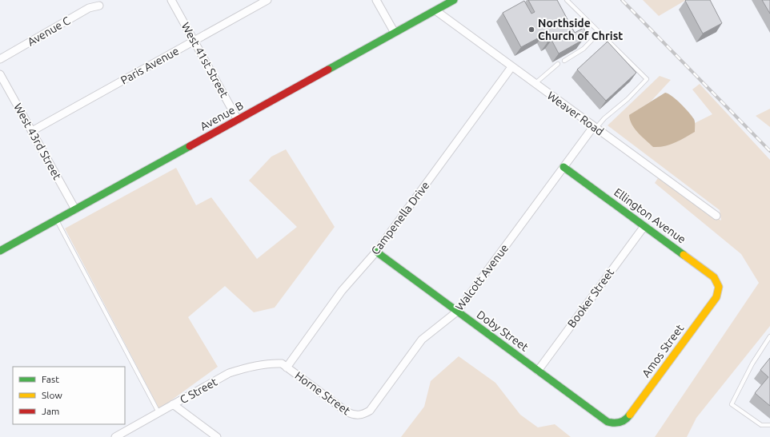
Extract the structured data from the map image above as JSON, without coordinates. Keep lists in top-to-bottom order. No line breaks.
{"streets":{"street":["Avenue C","West 41st Street","Paris Avenue","Weaver Road","Avenue B","West 43rd Street","Ellington Avenue","Campenella Drive","Walcott Avenue","Booker Street","Doby Street","Amos Street","C Street","Horne Street"]},"crossings":[["West 41st Street","Paris Avenue"],["West 41st Street","Avenue B"],["Paris Avenue","West 43rd Street"],["Weaver Road","Avenue B"],["Weaver Road","Campenella Drive"],["Weaver Road","Walcott Avenue"],["Avenue B","West 43rd Street"],["Ellington Avenue","Walcott Avenue"],["Ellington Avenue","Booker Street"],["Ellington Avenue","Amos Street"],["Campenella Drive","Doby Street"],["Campenella Drive","C Street"],["Campenella Drive","Horne Street"],["Walcott Avenue","Doby Street"],["Walcott Avenue","Horne Street"],["Booker Street","Doby Street"],["Doby Street","Amos Street"],["C Street","Horne Street"]],"places":["Northside Church of Christ"],"legend":["Fast","Slow","Jam"]}
